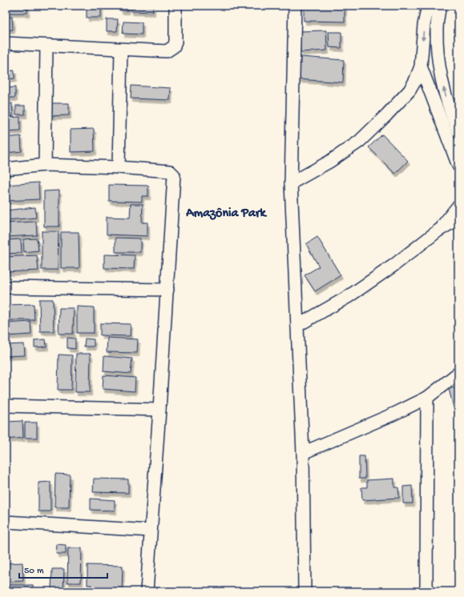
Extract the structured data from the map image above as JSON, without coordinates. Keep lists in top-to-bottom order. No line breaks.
{"districts":["Amazônia Park"],"scale_bar":"50 m"}
